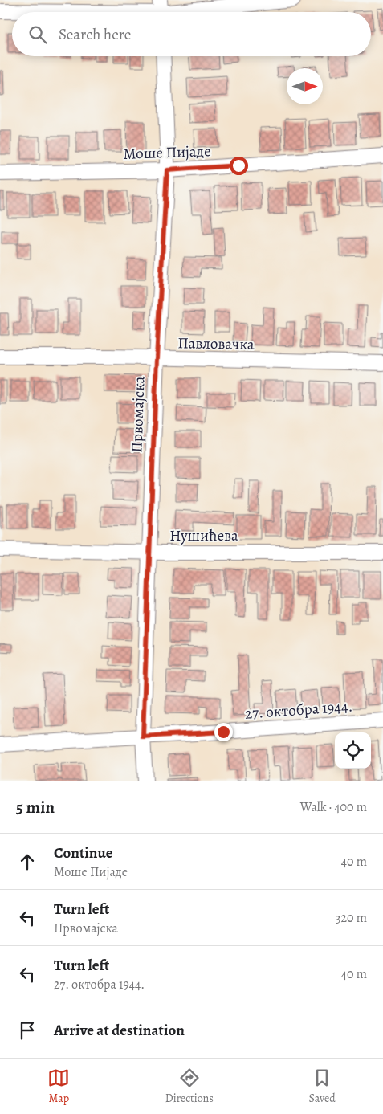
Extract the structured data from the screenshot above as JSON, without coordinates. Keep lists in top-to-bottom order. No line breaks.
{"streets":{"street":["Моше Пијаде","Павловачка","Првомајска","Нушићева","27. октобра 1944."]},"crossings":[["Моше Пијаде","Првомајска"],["Павловачка","Првомајска"],["Првомајска","Нушићева"],["Првомајска","27. октобра 1944."]],"north":"right","page":{"search":"Search here","heading":["5 min","Walk · 400 m"],"list":[["Continue","Моше Пијаде","40 m"],["Turn left","Првомајска","320 m"],["Turn left","27. октобра 1944.","40 m"],"Arrive at destination"],"nav":["Map","Directions","Saved"]}}
